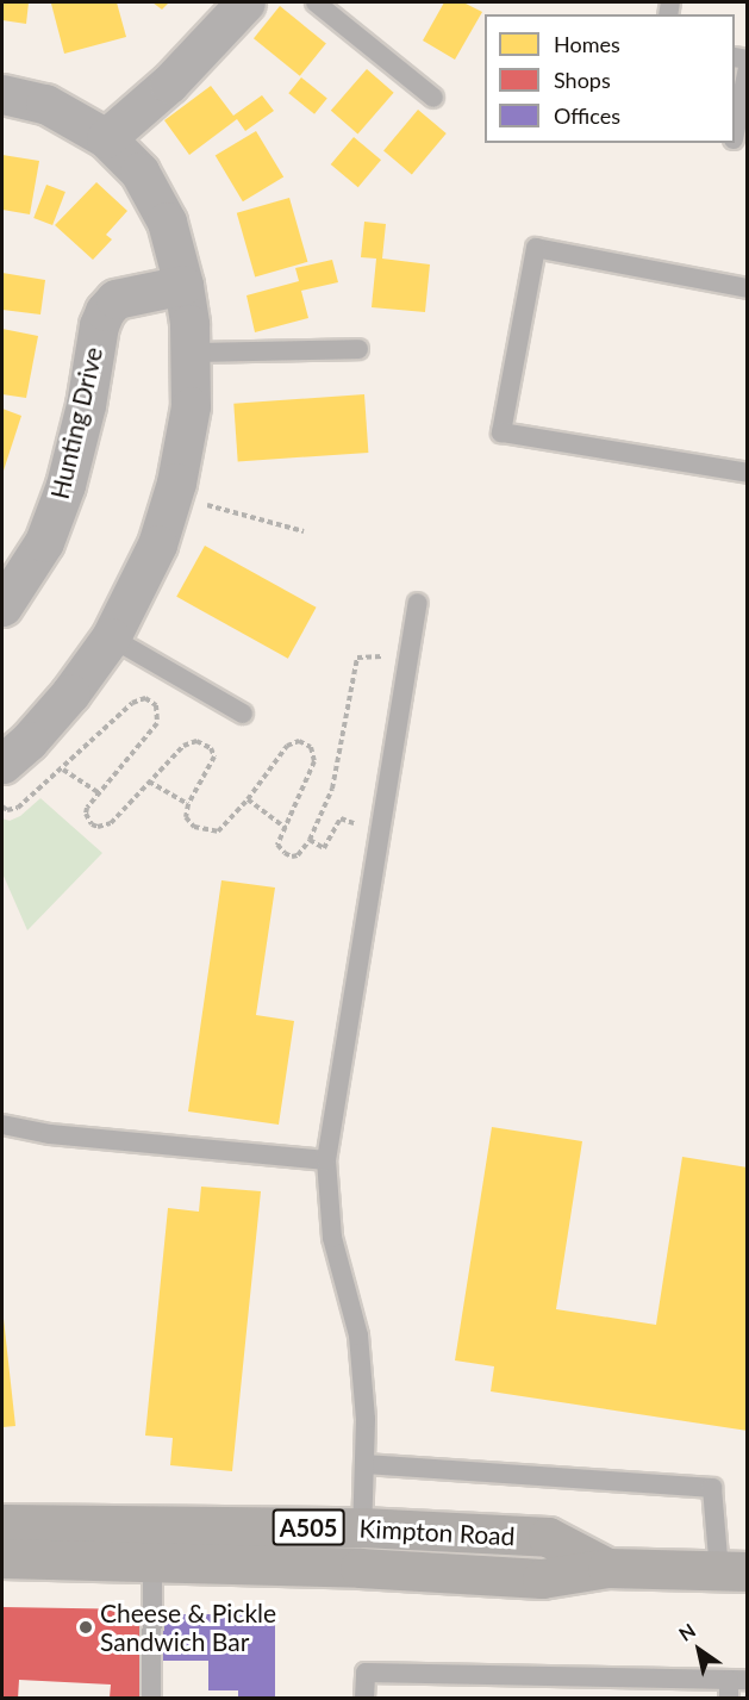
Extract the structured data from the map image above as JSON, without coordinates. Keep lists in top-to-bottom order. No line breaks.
{"streets":{"highway":["A505","Kimpton Road"],"street":["Hunting Drive"]},"places":["Cheese & Pickle Sandwich Bar"],"legend":["Homes","Shops","Offices"],"north":"top left"}
